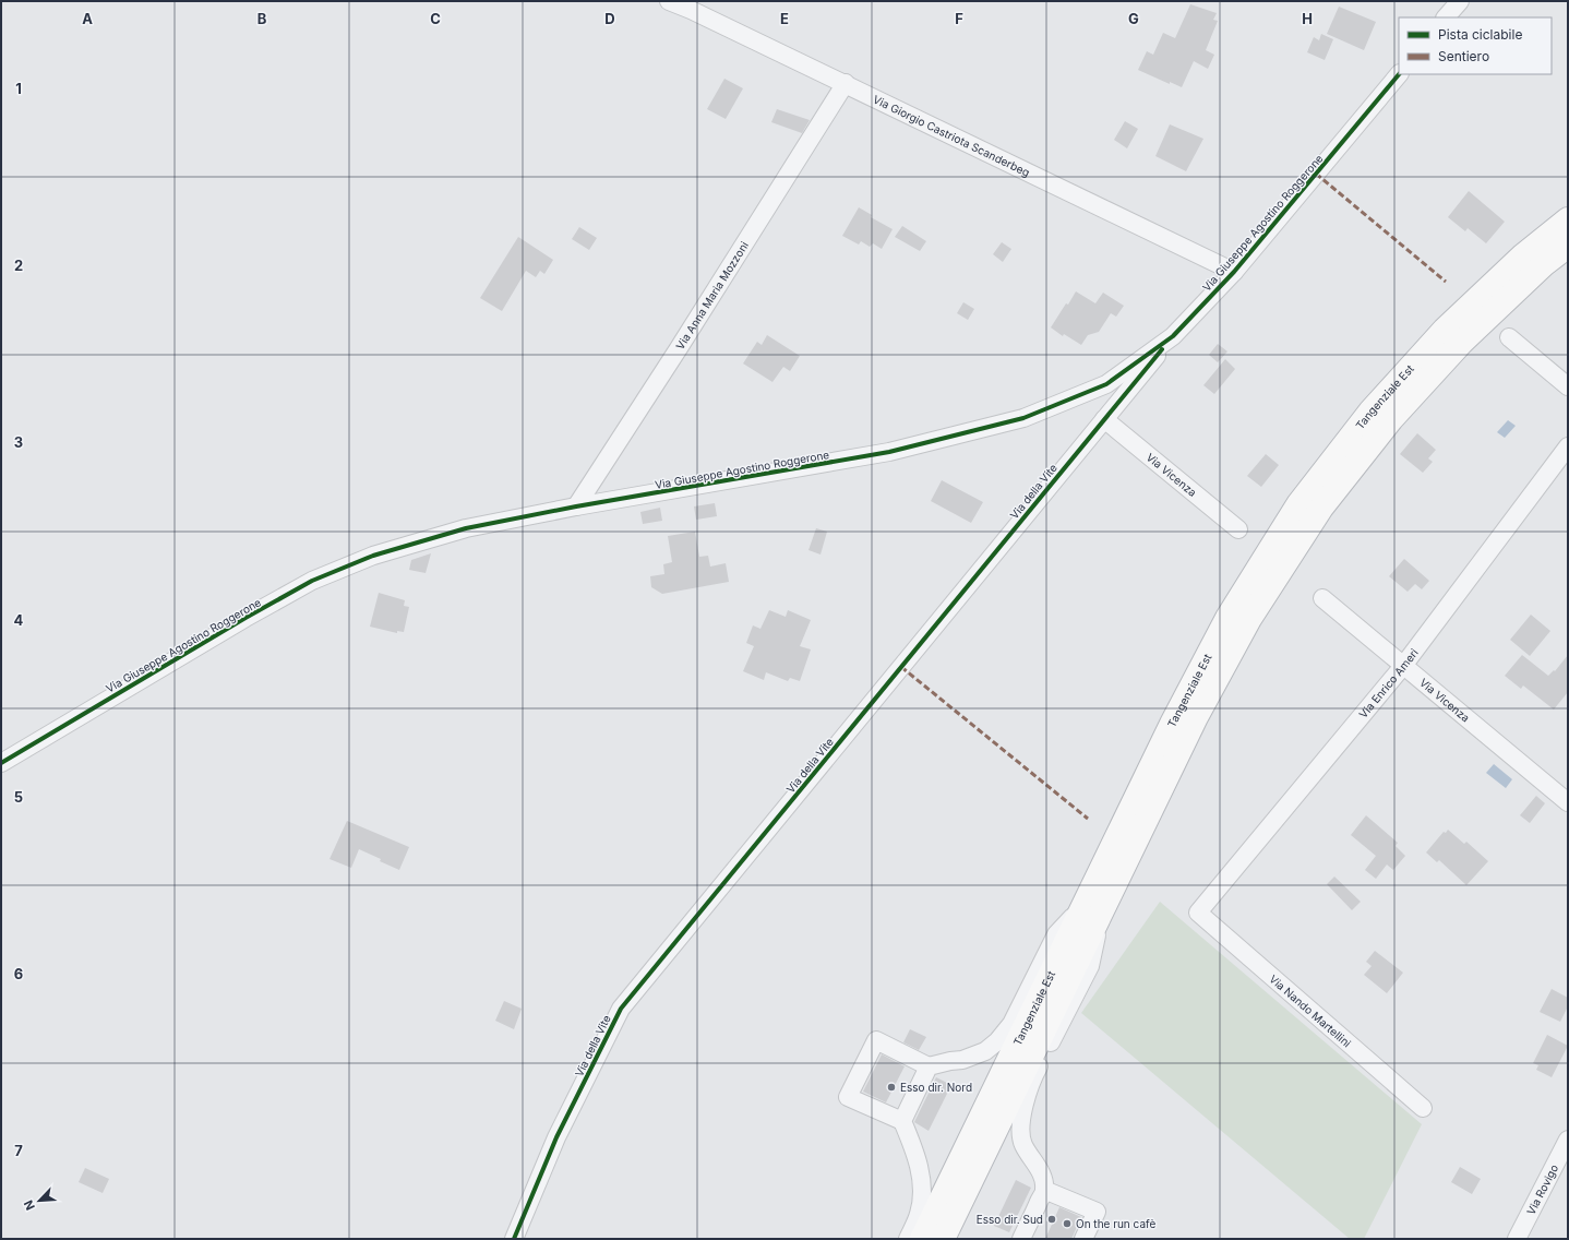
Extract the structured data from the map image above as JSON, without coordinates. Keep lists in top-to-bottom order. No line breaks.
{"streets":{"highway":["Tangenziale Est"],"street":["Via Giorgio Castriota Scanderbeg","Via Giuseppe Agostino Roggerone","Via Anna Maria Mozzoni","Via Vicenza","Via della Vite","Via Enrico Ameri","Via Nando Martellini","Via Rovigo"]},"crossings":[["Via Giorgio Castriota Scanderbeg","Via Giuseppe Agostino Roggerone"],["Via Giorgio Castriota Scanderbeg","Via Anna Maria Mozzoni"],["Via Giuseppe Agostino Roggerone","Via Anna Maria Mozzoni"],["Via Giuseppe Agostino Roggerone","Via della Vite"],["Via Vicenza","Via della Vite"],["Via Vicenza","Via Enrico Ameri"],["Via Enrico Ameri","Via Nando Martellini"]],"places":["Esso dir. Nord","Esso dir. Sud","On the run cafè"],"legend":["Pista ciclabile","Sentiero"],"north":"bottom left","grid":{"columns":["A","B","C","D","E","F","G","H"],"rows":["1","2","3","4","5","6","7"]}}
